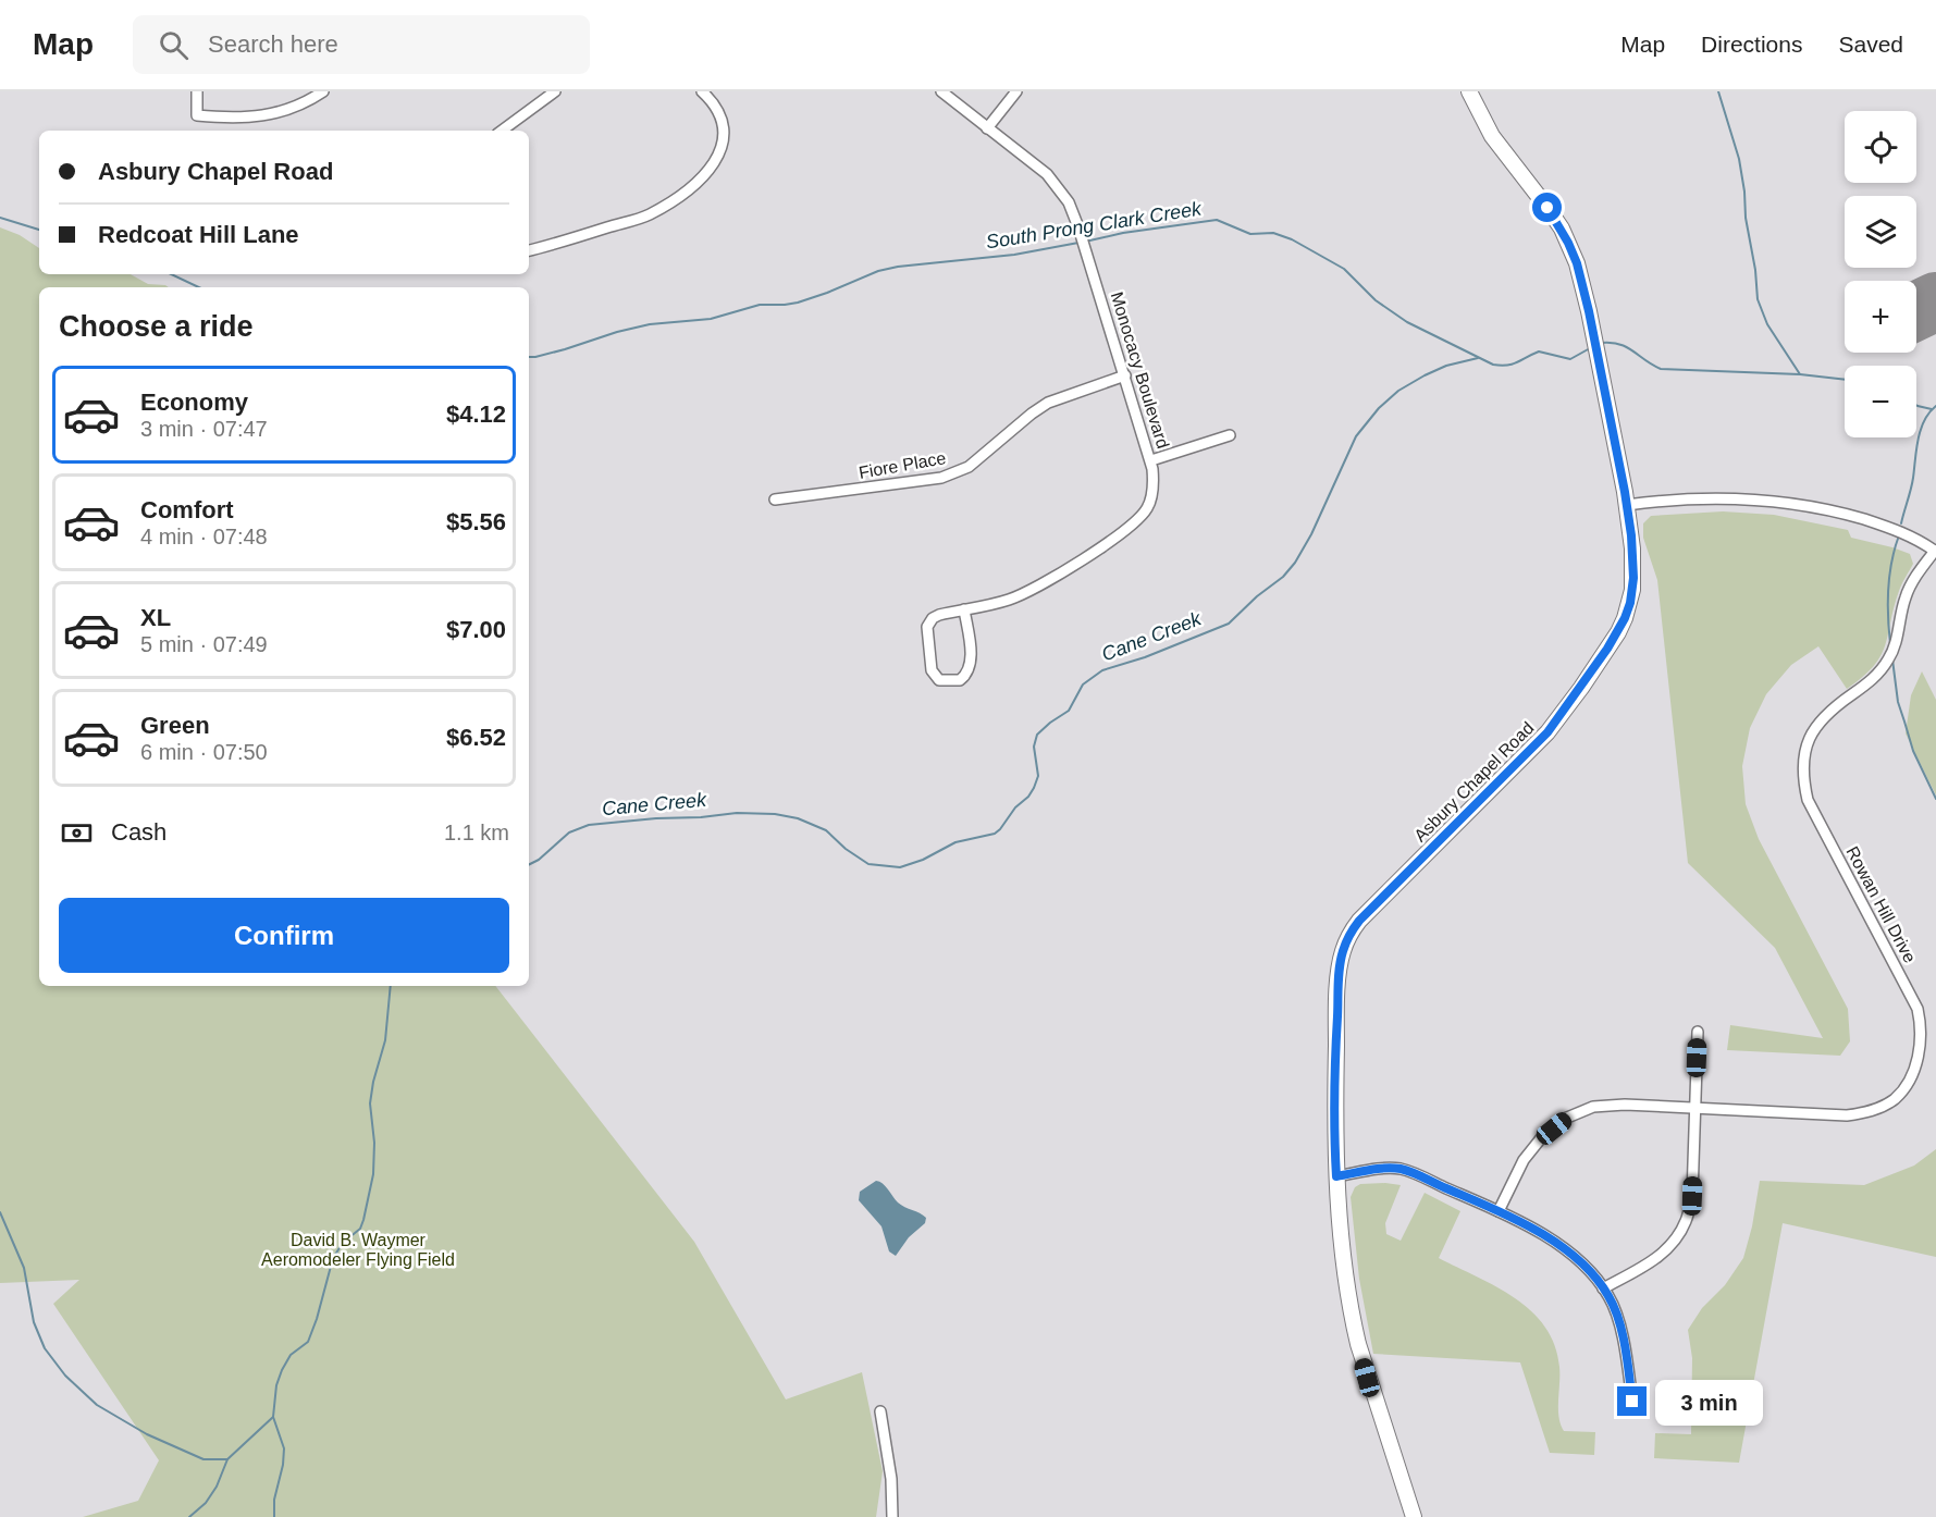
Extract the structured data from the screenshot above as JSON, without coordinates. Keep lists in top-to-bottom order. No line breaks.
{"streets":{"main road":["Asbury Chapel Road"],"street":["Monocacy Boulevard","Fiore Place","Rowan Hill Drive"]},"crossings":[["Monocacy Boulevard","Fiore Place"]],"water":["South Prong Clark Creek","Cane Creek"],"parks":["David B. Waymer Aeromodeler Flying Field"],"page":{"header":"Map","search":"Search here","nav":["Map","Directions","Saved"],"map_buttons":["+","−"],"banner":["Asbury Chapel Road","Redcoat Hill Lane"],"heading":"Choose a ride","list":[{"name":"Economy","note":"3 min · 07:47","value":"$4.12"},{"name":"Comfort","note":"4 min · 07:48","value":"$5.56"},{"name":"XL","note":"5 min · 07:49","value":"$7.00"},{"name":"Green","note":"6 min · 07:50","value":"$6.52"}],"pay":["Cash","1.1 km"],"buttons":"Confirm","bubble":"3 min"}}
